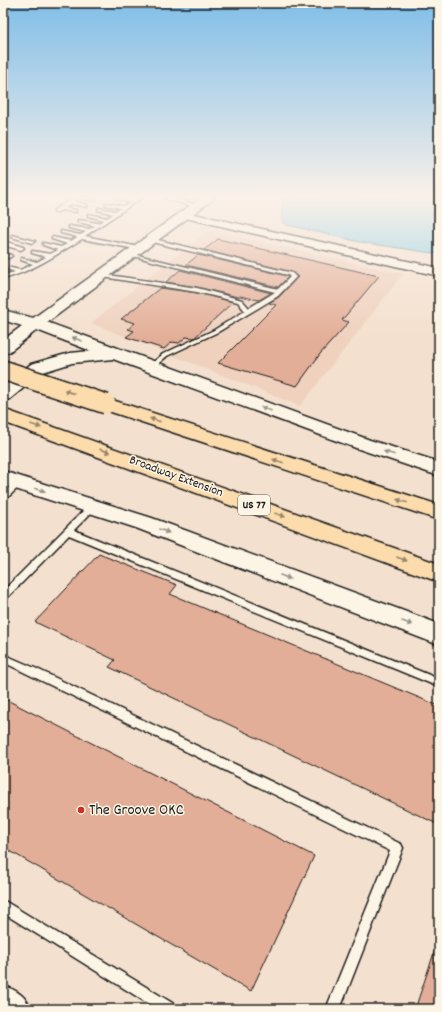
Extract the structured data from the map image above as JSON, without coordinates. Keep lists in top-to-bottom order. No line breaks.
{"streets":{"highway":["Broadway Extension","US 77"]},"places":["The Groove OKC"]}
